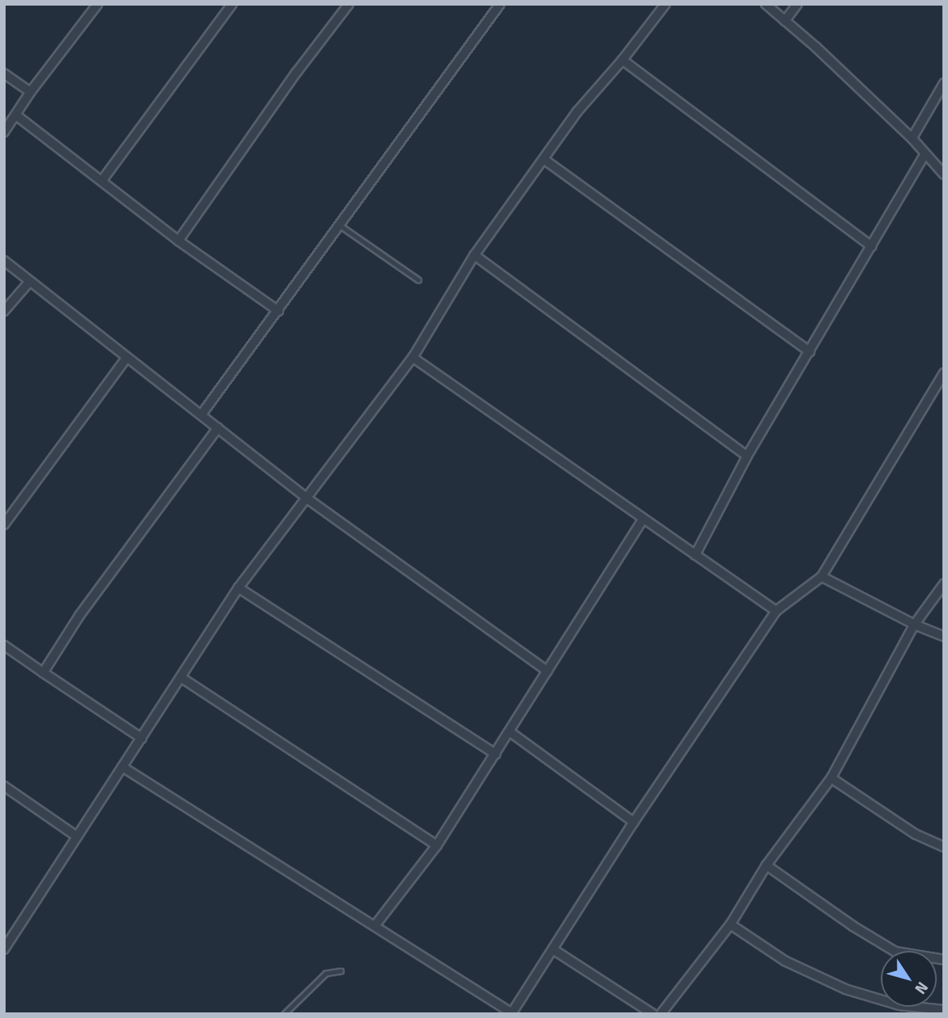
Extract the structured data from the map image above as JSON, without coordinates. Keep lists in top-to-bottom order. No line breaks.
{"north":"bottom right"}
